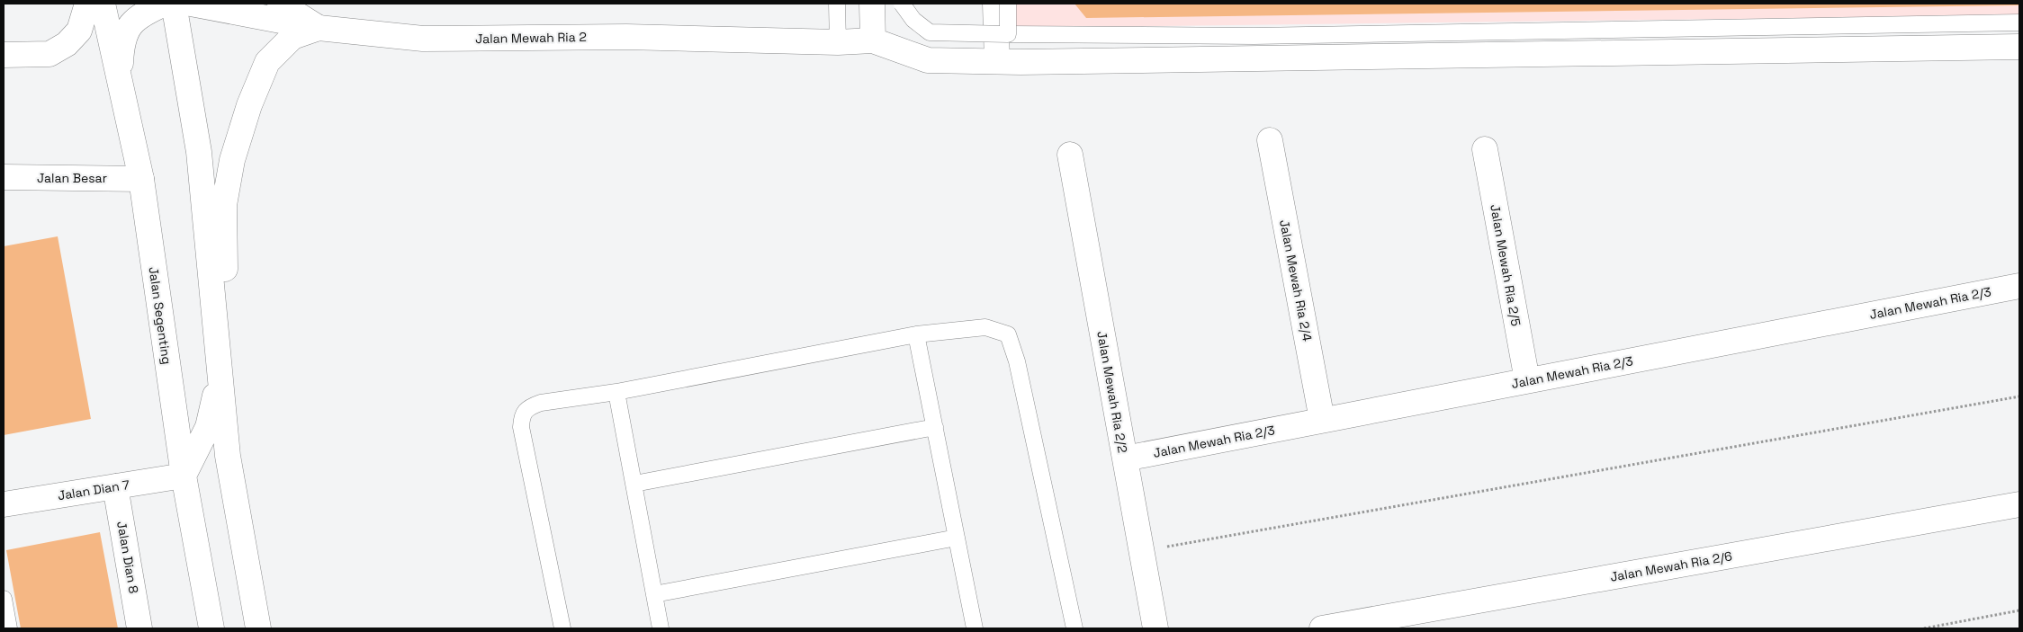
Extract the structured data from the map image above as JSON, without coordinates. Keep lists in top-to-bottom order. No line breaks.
{"streets":{"street":["Jalan Mewah Ria 2","Jalan Besar","Jalan Mewah Ria 2/5","Jalan Mewah Ria 2/4","Jalan Mewah Ria 2/3","Jalan Segenting","Jalan Mewah Ria 2/2","Jalan Dian 7","Jalan Dian 8","Jalan Mewah Ria 2/6"]},"crossings":[["Jalan Besar","Jalan Segenting"],["Jalan Mewah Ria 2/5","Jalan Mewah Ria 2/3"],["Jalan Mewah Ria 2/4","Jalan Mewah Ria 2/3"],["Jalan Mewah Ria 2/3","Jalan Mewah Ria 2/2"],["Jalan Segenting","Jalan Dian 7"],["Jalan Dian 7","Jalan Dian 8"]]}
